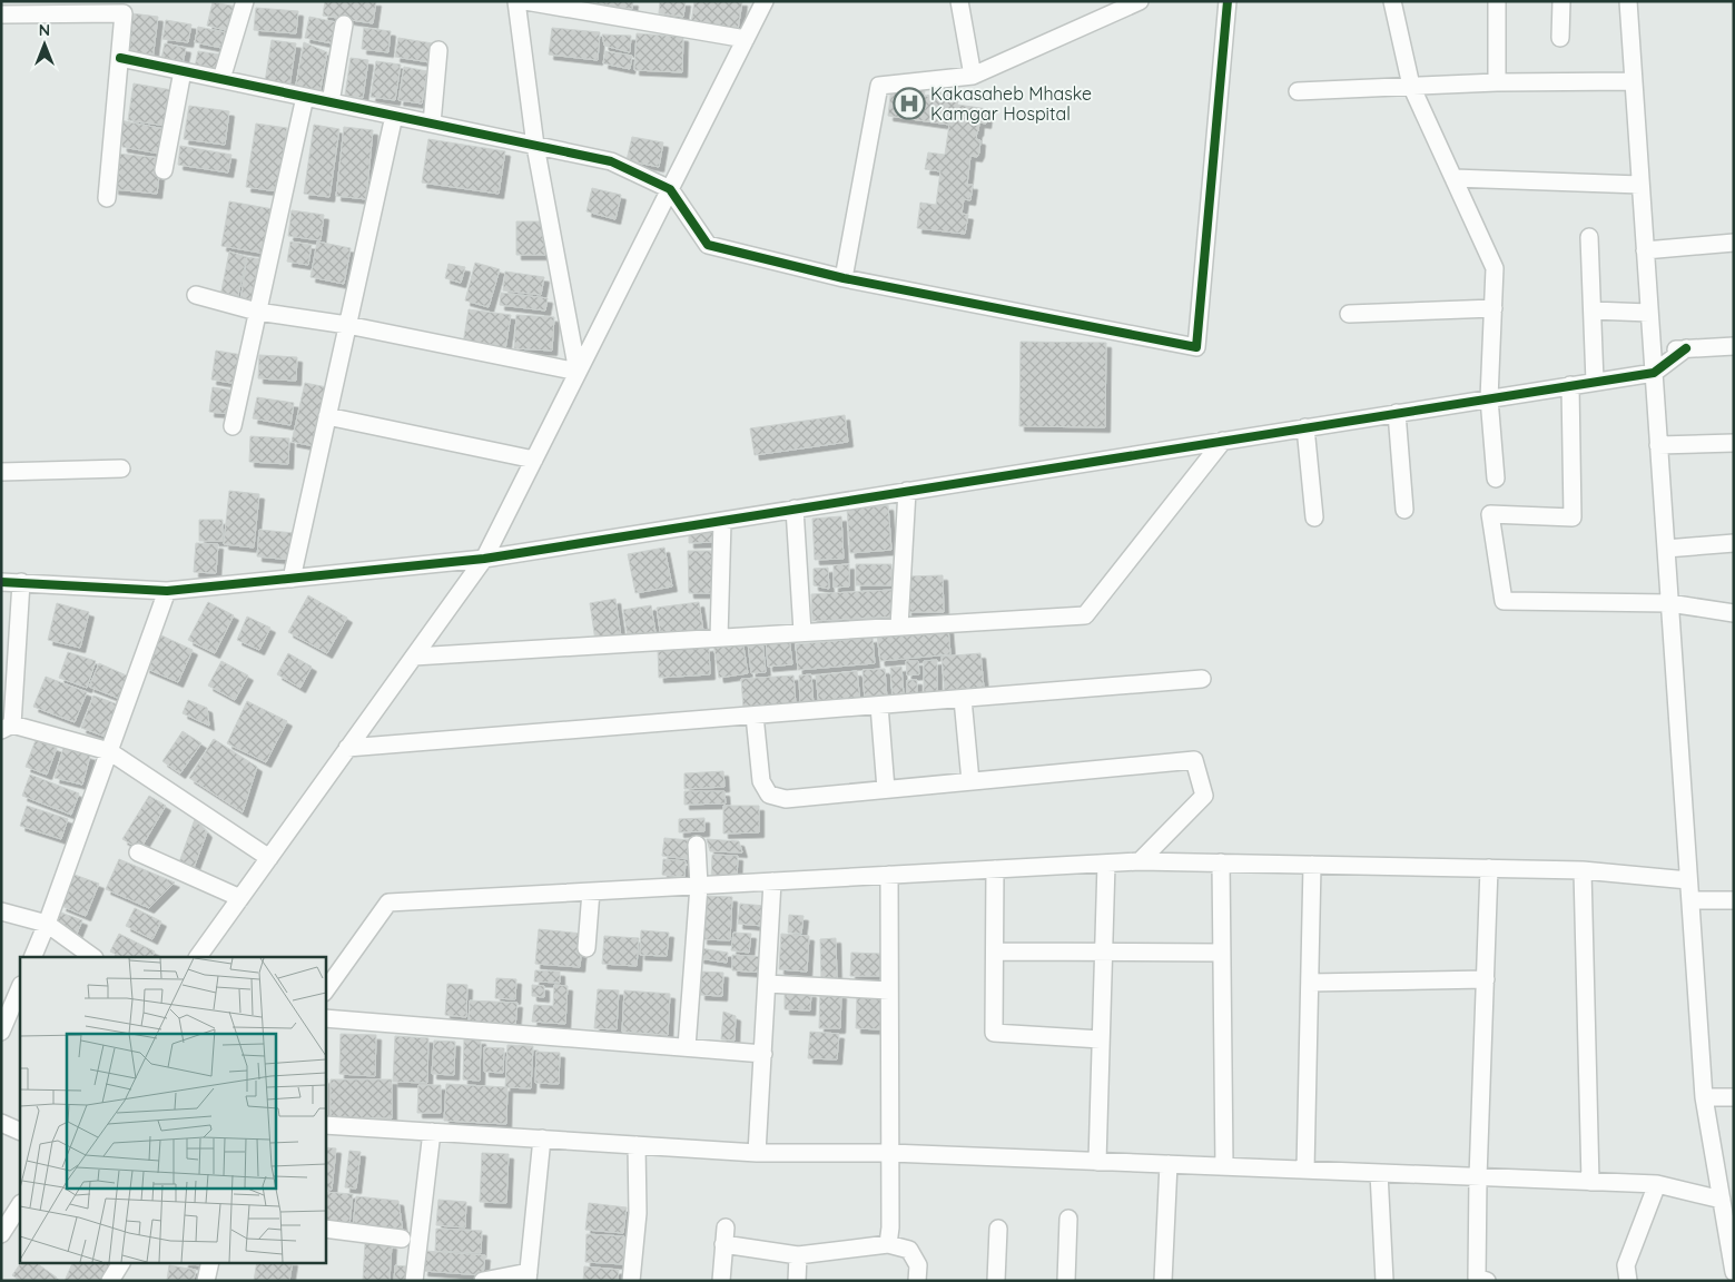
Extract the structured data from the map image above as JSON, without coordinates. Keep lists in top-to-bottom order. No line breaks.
{"places":{"hospital":["Kakasaheb Mhaske Kamgar Hospital"]},"north":"top"}
